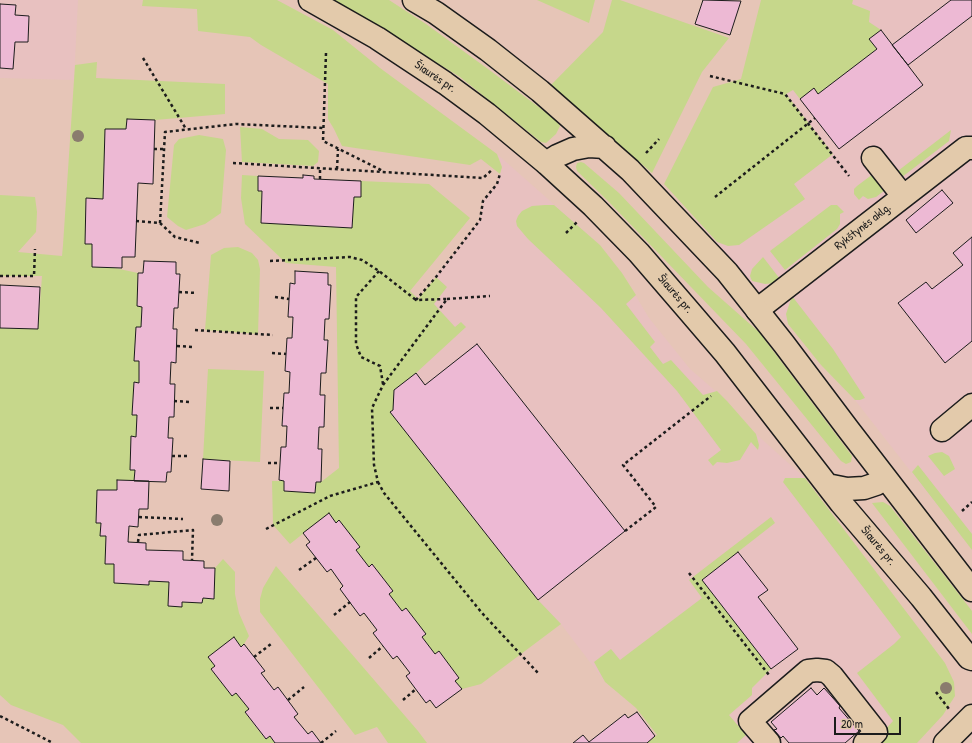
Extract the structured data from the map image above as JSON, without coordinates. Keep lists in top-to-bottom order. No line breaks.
{"streets":{"main road":["Šiaurės pr.","Rykštynės aklg."]},"scale_bar":"20 m"}
